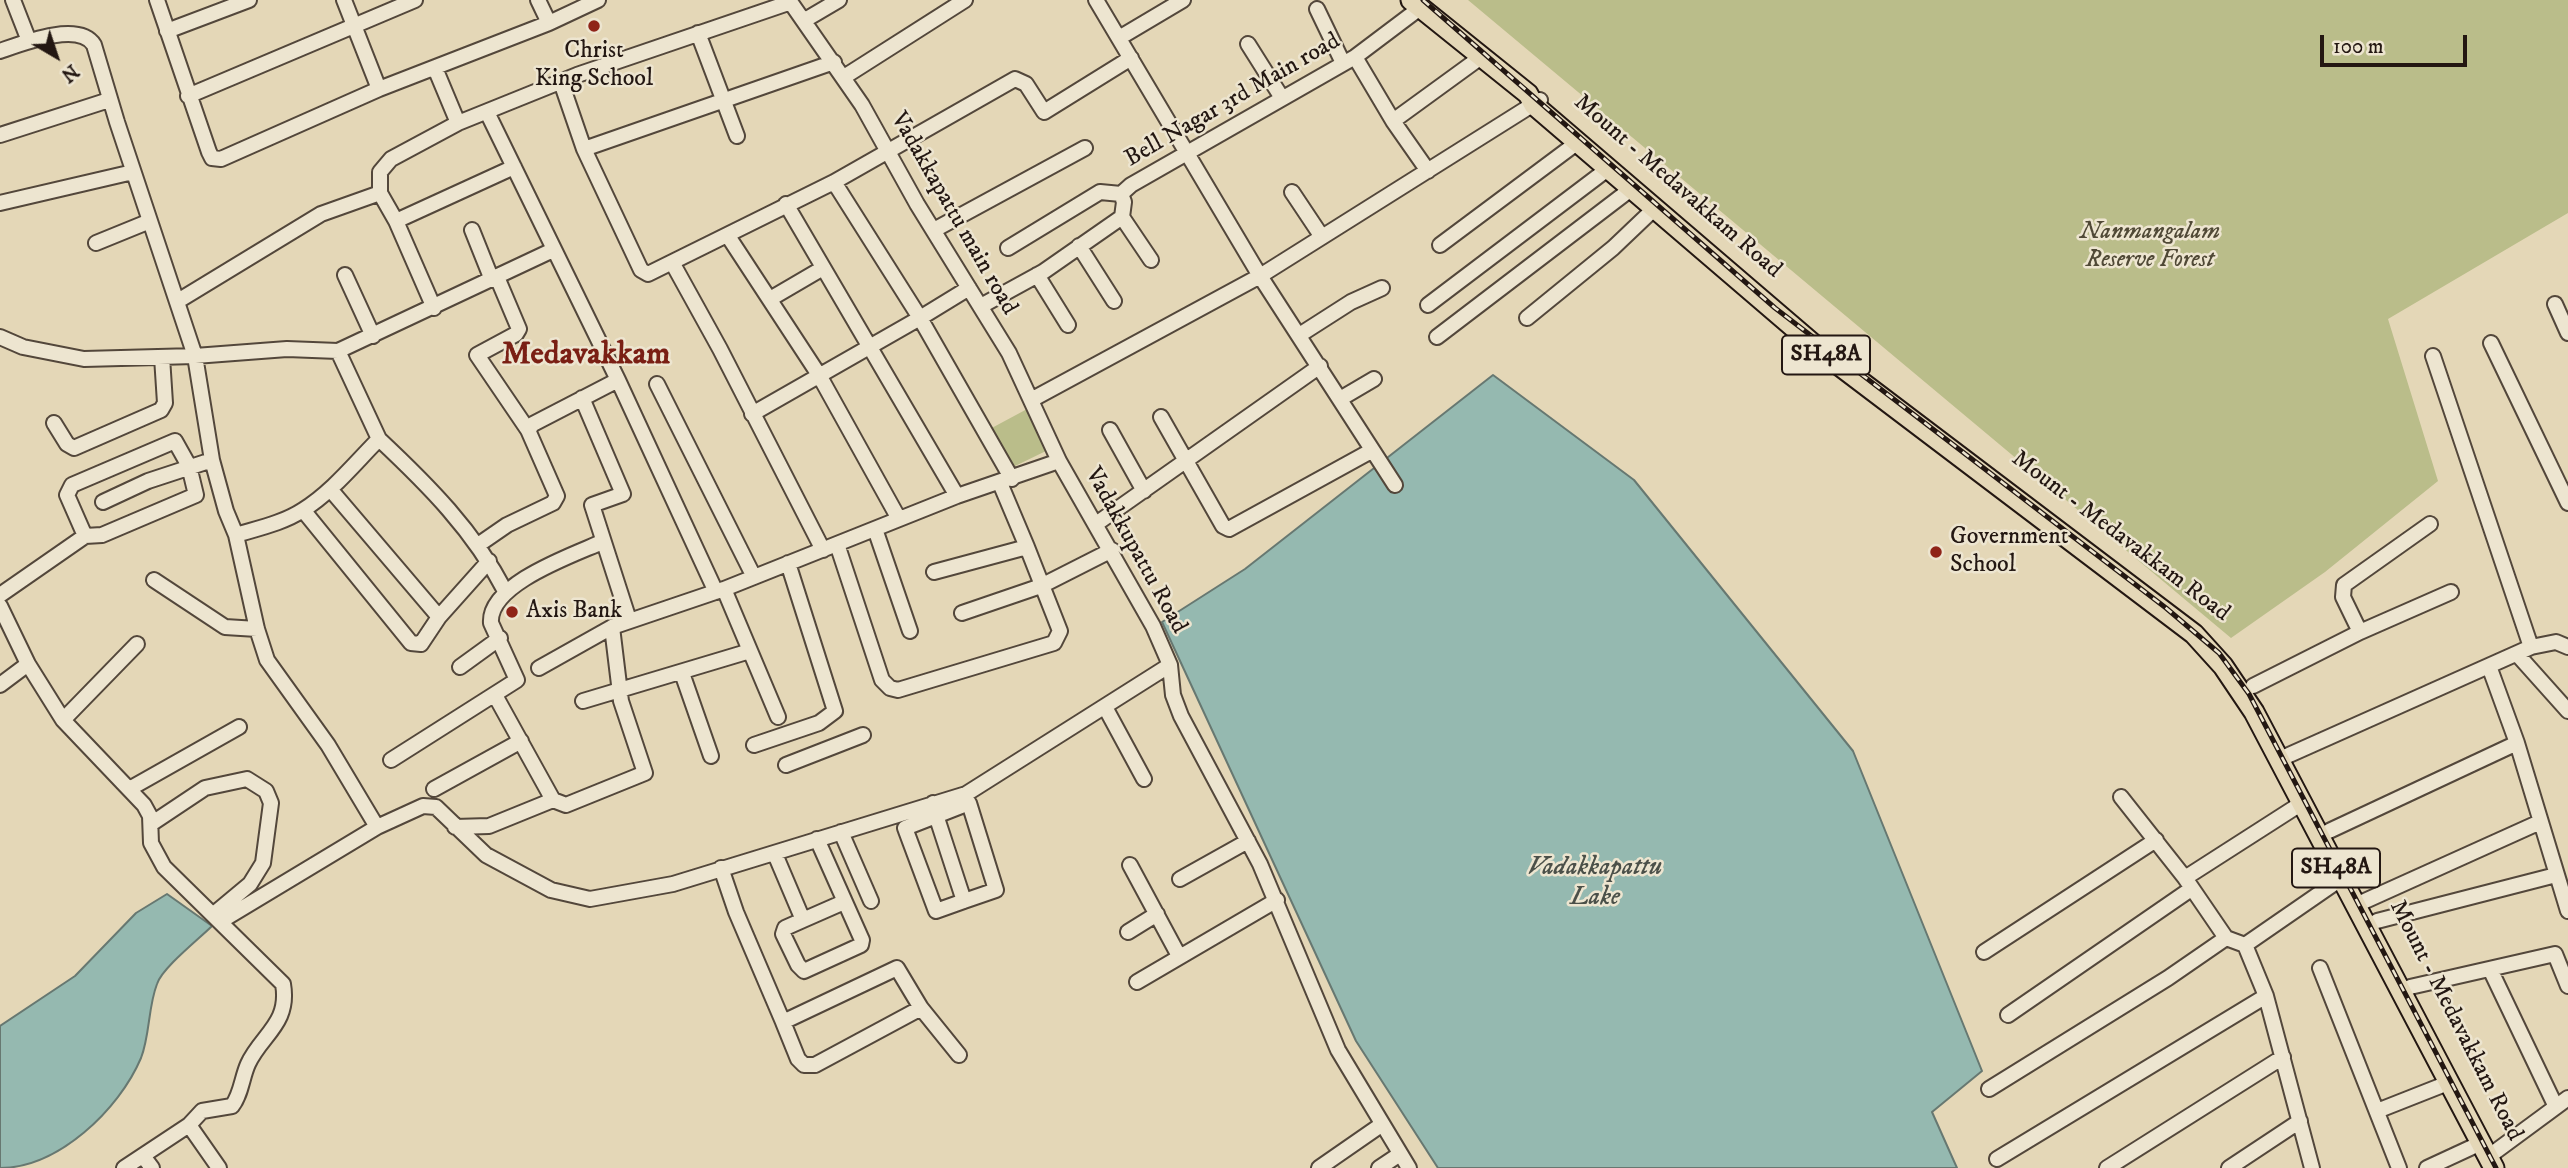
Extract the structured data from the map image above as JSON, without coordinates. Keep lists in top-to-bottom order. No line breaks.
{"streets":{"main road":["Mount - Medavakkam Road","SH48A"],"street":["Bell Nagar 3rd Main road","Vadakkapattu main road","Vadakkupattu Road"]},"crossings":[["Bell Nagar 3rd Main road","SH48A"],["Mount - Medavakkam Road","SH48A"],["Vadakkapattu main road","Vadakkupattu Road"]],"districts":["Medavakkam"],"water":["Vadakkapattu Lake"],"parks":["Nanmangalam Reserve Forest"],"places":["Christ King School","Government School","Axis Bank"],"scale_bar":"100 m","north":"bottom right"}
